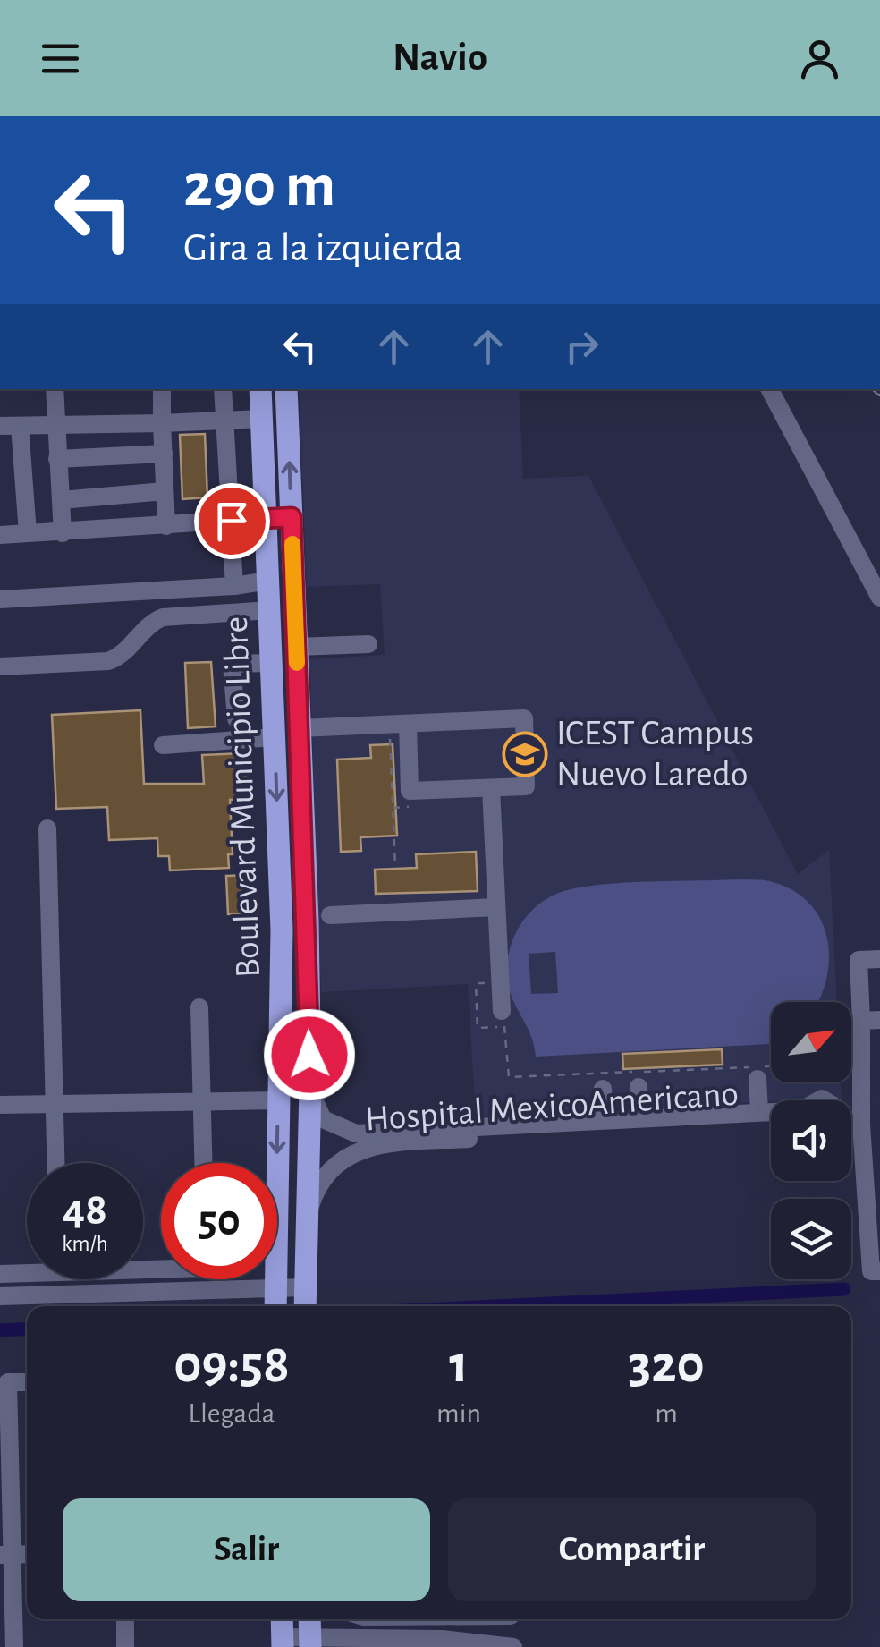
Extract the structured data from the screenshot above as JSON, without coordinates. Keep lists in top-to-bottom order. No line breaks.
{"streets":{"main road":["Boulevard Municipio Libre"],"street":["Hospital MexicoAmericano"]},"crossings":[["Boulevard Municipio Libre","Hospital MexicoAmericano"]],"places":{"school or university":["ICEST Campus Nuevo Laredo"]},"north":"top right","page":{"header":"Navio","turn":["290 m","Gira a la izquierda"],"speed":"48 km/h","limit":"50","eta":["09:58","Llegada","1","min","320","m"],"buttons":["Salir","Compartir"]}}
